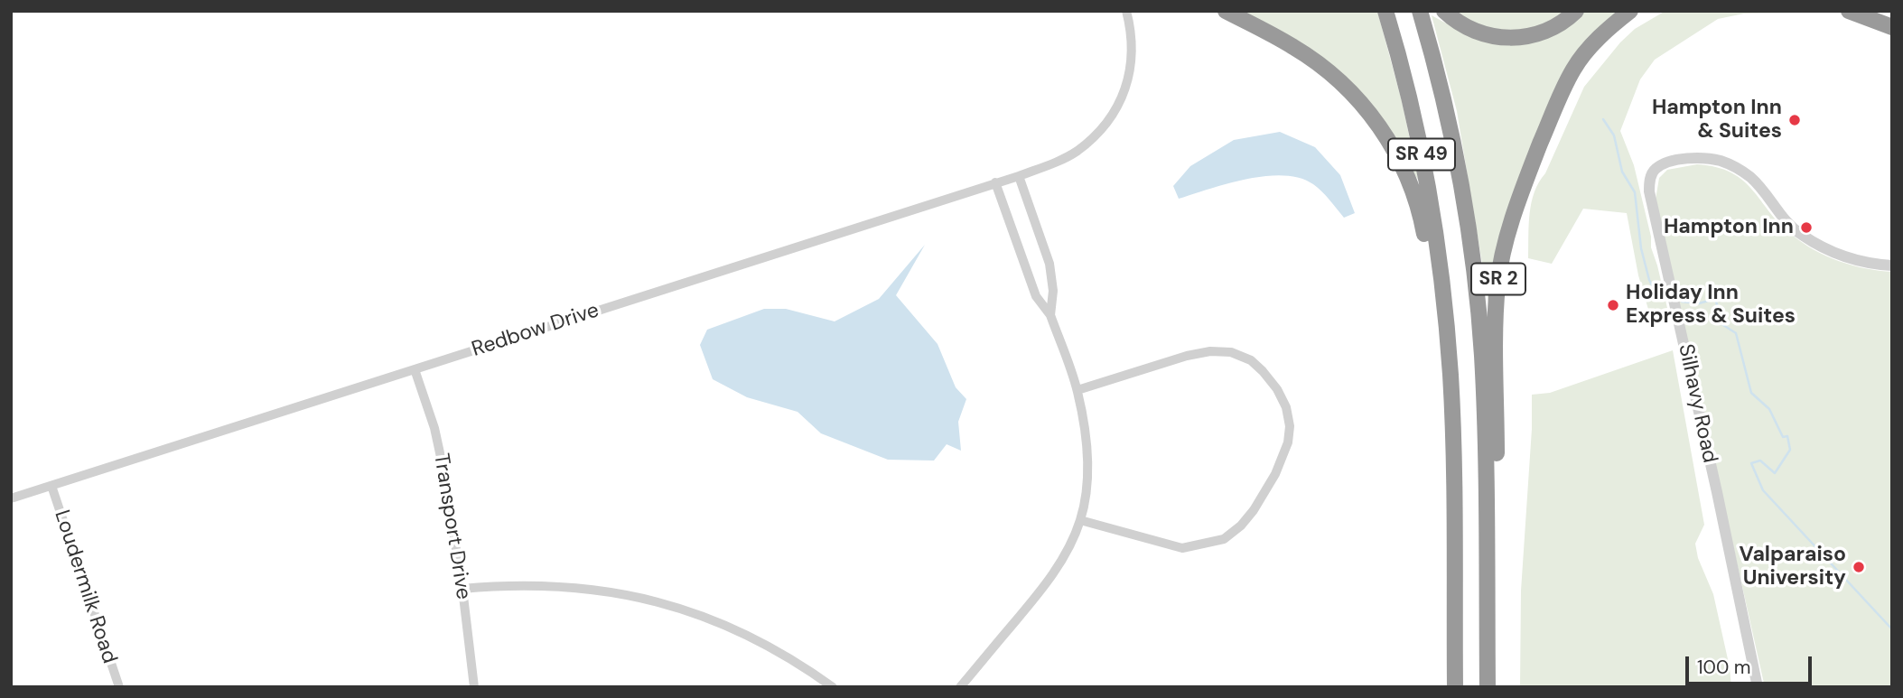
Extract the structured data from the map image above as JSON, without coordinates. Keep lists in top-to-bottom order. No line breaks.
{"streets":{"highway":["SR 49","SR 2"],"street":["Redbow Drive","Silhavy Road","Transport Drive","Loudermilk Road"]},"crossings":[["SR 49","SR 2"],["Redbow Drive","Transport Drive"],["Redbow Drive","Loudermilk Road"]],"places":["Hampton Inn & Suites","Hampton Inn","Holiday Inn Express & Suites","Valparaiso University"],"scale_bar":"100 m"}
